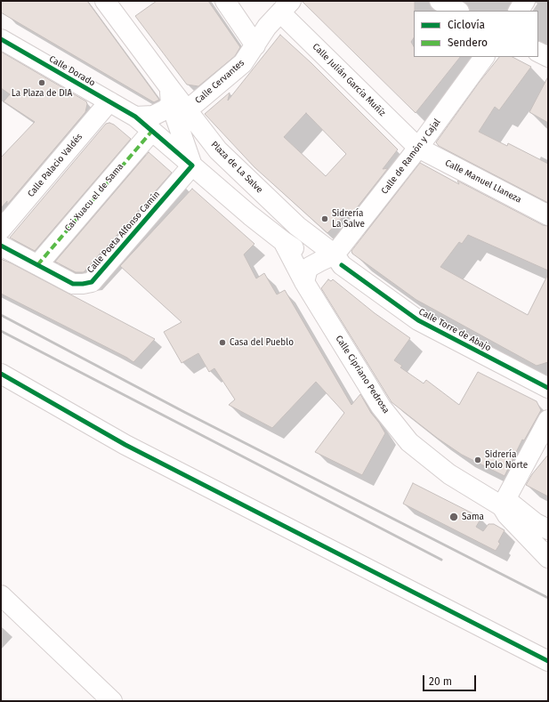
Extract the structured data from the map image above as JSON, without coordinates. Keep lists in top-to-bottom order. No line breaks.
{"streets":{"street":["Calle Dorado","Calle Julián García Muñíz","Calle Cervantes","Calle de Ramón y Cajal","Calle Palacio Valdés","Plaza de La Salve","Calle Manuel Llaneza","Cai Xuacu el de Sama","Calle Poeta Alfonso Camín","Calle Torre de Abajo","Calle Cipriano Pedrosa"]},"crossings":[["Calle Dorado","Calle Palacio Valdés"],["Calle Dorado","Plaza de La Salve"],["Calle Julián García Muñíz","Calle Cervantes"],["Calle Julián García Muñíz","Calle de Ramón y Cajal"],["Calle Julián García Muñíz","Calle Manuel Llaneza"],["Calle Cervantes","Plaza de La Salve"],["Calle de Ramón y Cajal","Plaza de La Salve"],["Calle de Ramón y Cajal","Calle Manuel Llaneza"],["Calle de Ramón y Cajal","Calle Torre de Abajo"],["Plaza de La Salve","Cai Xuacu el de Sama"],["Plaza de La Salve","Calle Poeta Alfonso Camín"],["Plaza de La Salve","Calle Torre de Abajo"],["Plaza de La Salve","Calle Cipriano Pedrosa"],["Cai Xuacu el de Sama","Calle Poeta Alfonso Camín"]],"places":["La Plaza de DIA","Sidrería La Salve","Casa del Pueblo","Sidrería Polo Norte","Sama"],"legend":["Ciclovía","Sendero"],"scale_bar":"20 m"}
